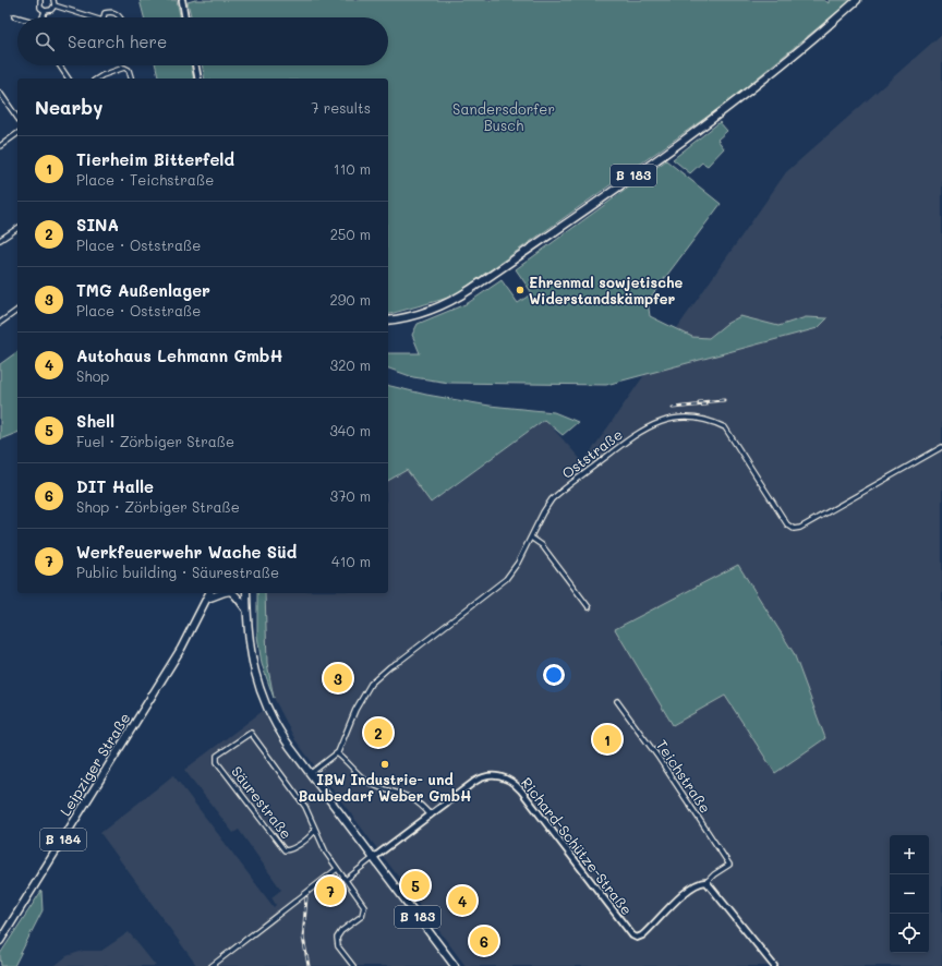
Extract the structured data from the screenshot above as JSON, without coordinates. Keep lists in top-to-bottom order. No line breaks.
{"streets":{"main road":["B 183","Leipziger Straße","B 184"],"street":["Oststraße","Teichstraße","Säurestraße","Richard-Schütze-Straße"]},"crossings":[["B 183","Oststraße"],["Leipziger Straße","B 184"],["Teichstraße","Richard-Schütze-Straße"]],"parks":["Sandersdorfer Busch"],"places":["Ehrenmal sowjetische Widerstandskämpfer","IBW Industrie- und Baubedarf Weber GmbH"],"page":{"search":"Search here","heading":["Nearby","7 results"],"list":[{"mark":"1","name":"Tierheim Bitterfeld","note":"Place · Teichstraße","value":"110 m"},{"mark":"2","name":"SINA","note":"Place · Oststraße","value":"250 m"},{"mark":"3","name":"TMG Außenlager","note":"Place · Oststraße","value":"290 m"},{"mark":"4","name":"Autohaus Lehmann GmbH","note":"Shop","value":"320 m"},{"mark":"5","name":"Shell","note":"Fuel · Zörbiger Straße","value":"340 m"},{"mark":"6","name":"DIT Halle","note":"Shop · Zörbiger Straße","value":"370 m"},{"mark":"7","name":"Werkfeuerwehr Wache Süd","note":"Public building · Säurestraße","value":"410 m"}],"pins":["3","2","1","5","7","4","6"],"map_buttons":["+","−"]}}
